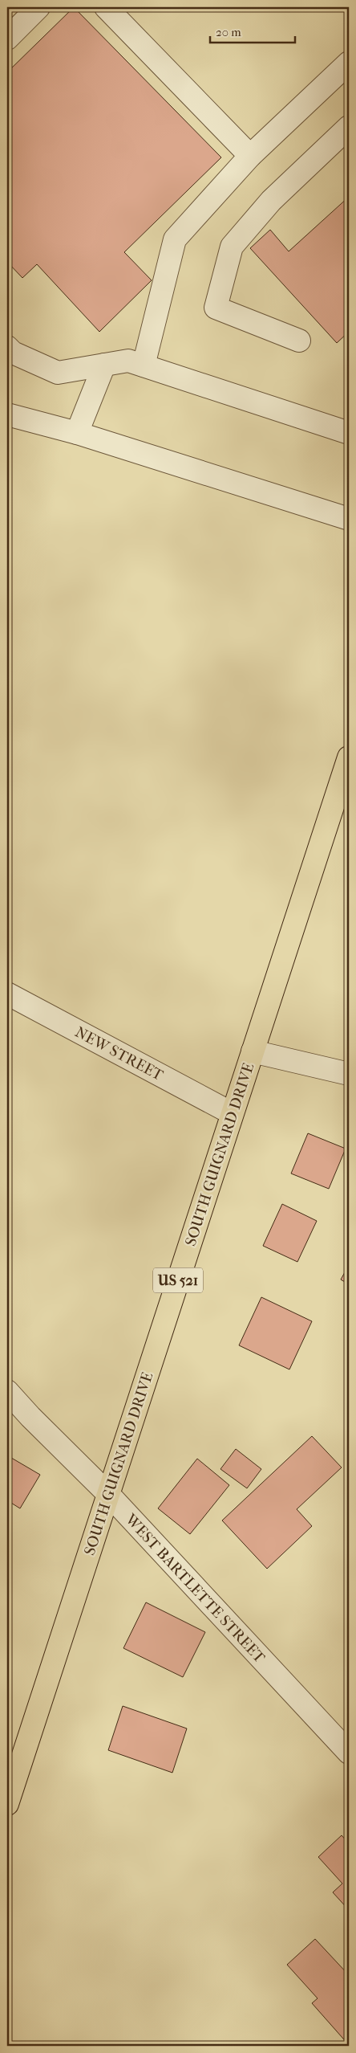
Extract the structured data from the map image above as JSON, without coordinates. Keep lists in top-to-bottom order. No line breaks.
{"streets":{"highway":["SOUTH GUIGNARD DRIVE","US 521"],"street":["NEW STREET","WEST BARTLETTE STREET"]},"crossings":[["NEW STREET","SOUTH GUIGNARD DRIVE"],["SOUTH GUIGNARD DRIVE","WEST BARTLETTE STREET"]],"scale_bar":"20 m"}
